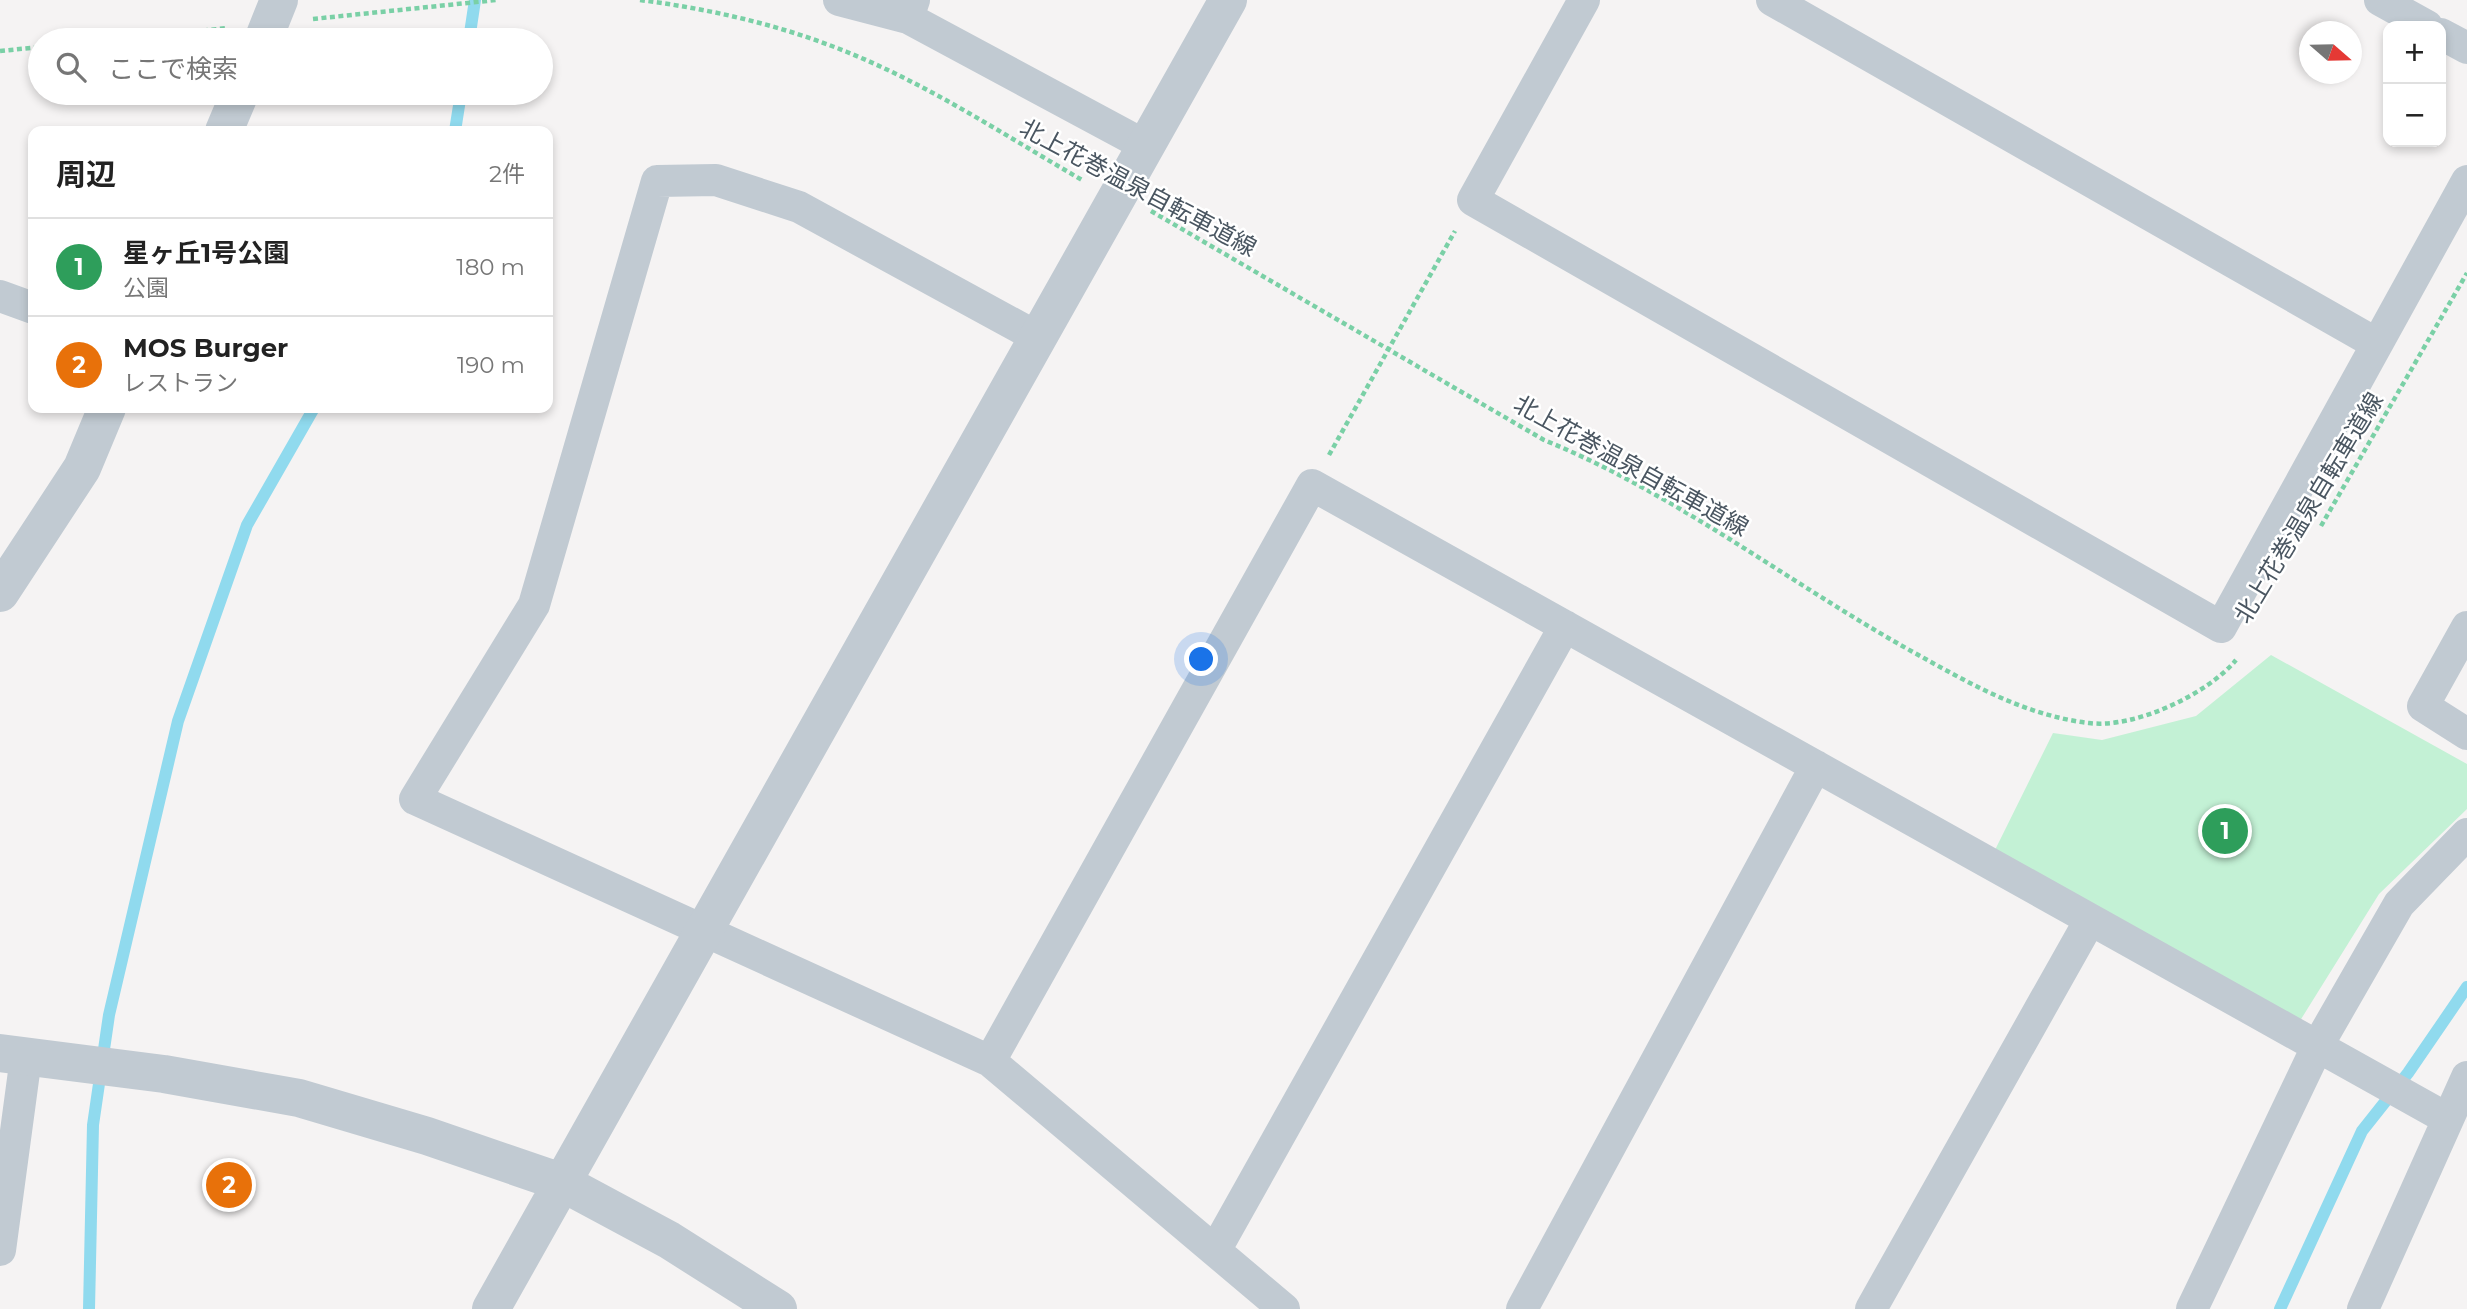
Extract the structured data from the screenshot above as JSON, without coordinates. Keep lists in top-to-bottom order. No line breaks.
{"streets":{"path":["北上花巻温泉自転車道線"]},"north":"right","page":{"map_buttons":["+","−"],"search":"ここで検索","heading":["周辺","2件"],"list":[{"mark":"1","name":"星ヶ丘1号公園","note":"公園","value":"180 m"},{"mark":"2","name":"MOS Burger","note":"レストラン","value":"190 m"}],"pins":["1","2"]}}
